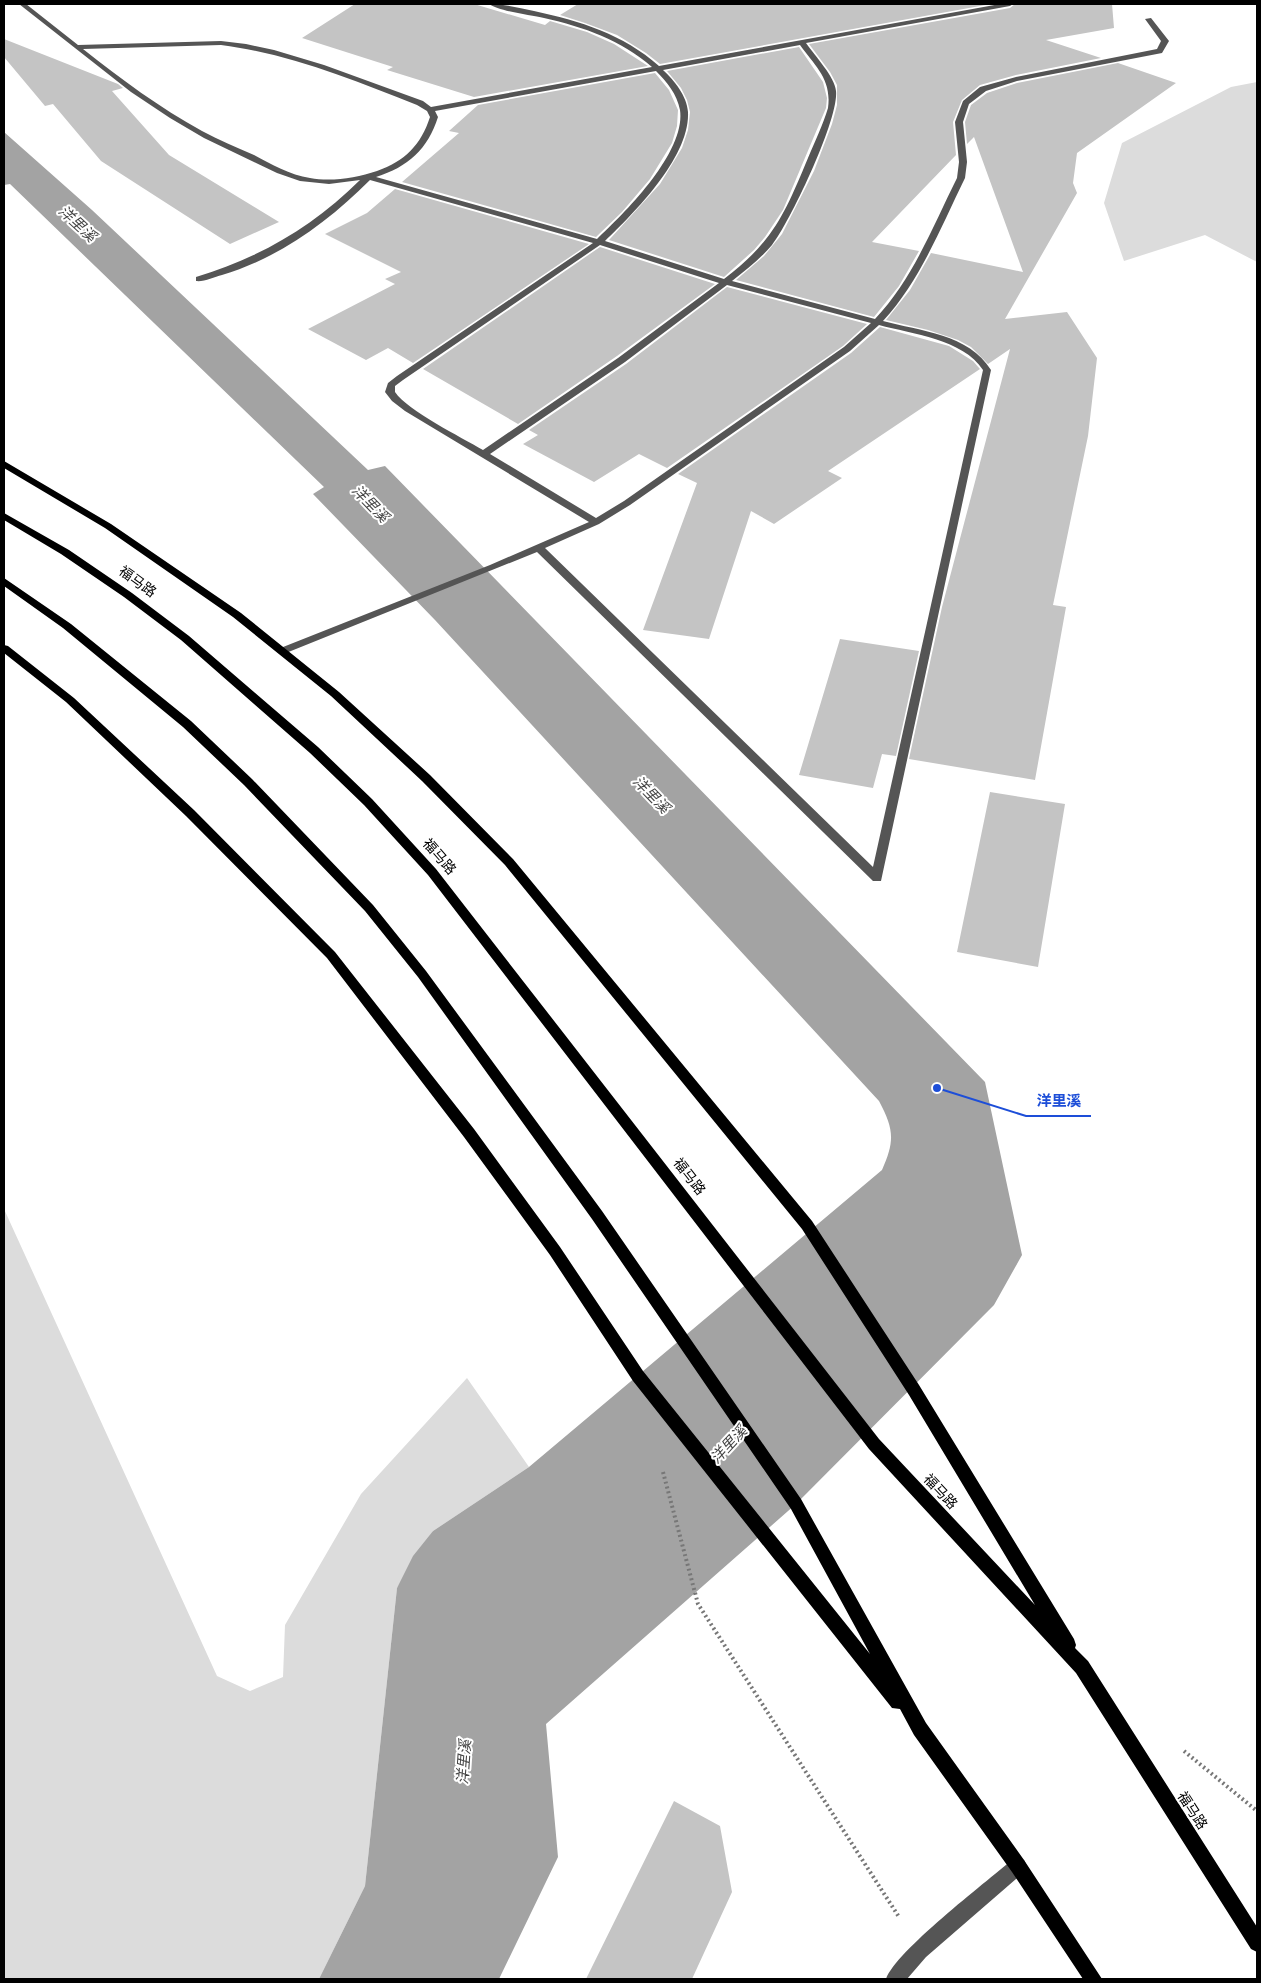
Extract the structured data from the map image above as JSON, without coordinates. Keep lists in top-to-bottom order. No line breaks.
{"streets":{"main road":["福马路"]},"water":["洋里溪"],"places":["洋里溪"]}
